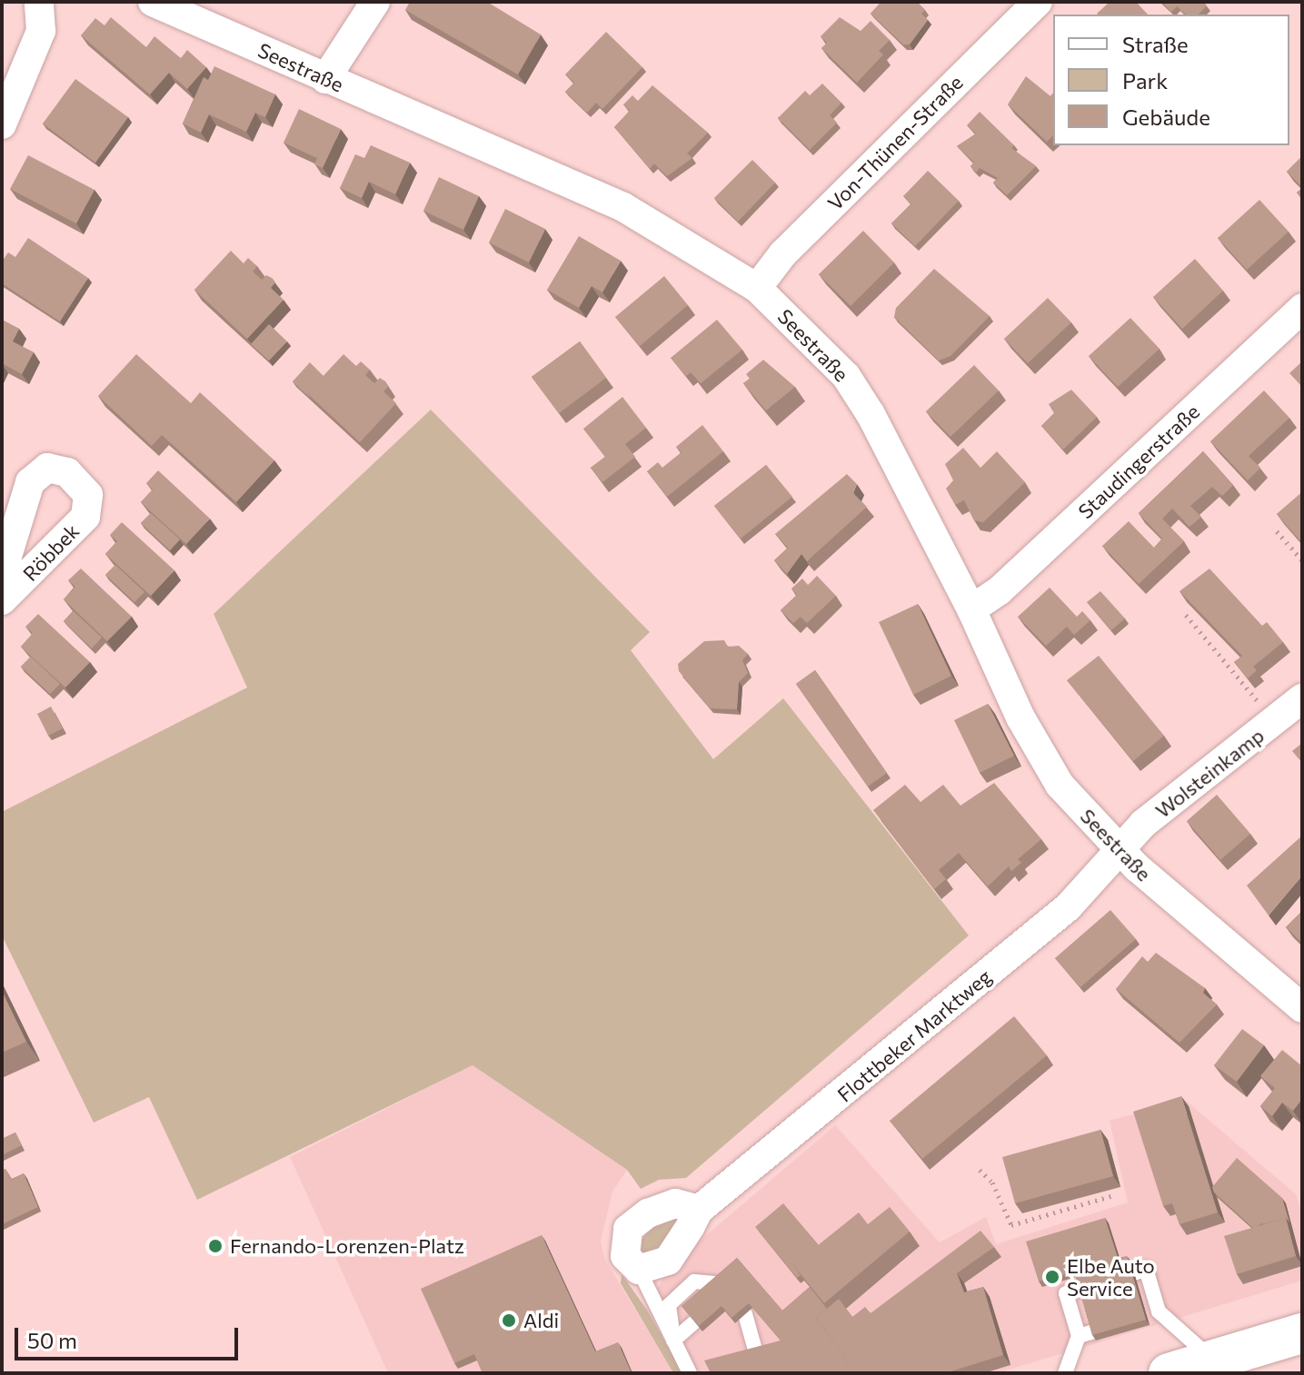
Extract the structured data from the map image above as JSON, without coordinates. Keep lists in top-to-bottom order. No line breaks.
{"streets":{"street":["Seestraße","Von-Thünen-Straße","Staudingerstraße","Röbbek","Wolsteinkamp","Flottbeker Marktweg"]},"crossings":[["Seestraße","Von-Thünen-Straße"],["Seestraße","Staudingerstraße"],["Seestraße","Wolsteinkamp"],["Seestraße","Flottbeker Marktweg"],["Wolsteinkamp","Flottbeker Marktweg"]],"places":["Fernando-Lorenzen-Platz","Elbe Auto Service","Aldi"],"legend":["Straße","Park","Gebäude"],"scale_bar":"50 m"}
